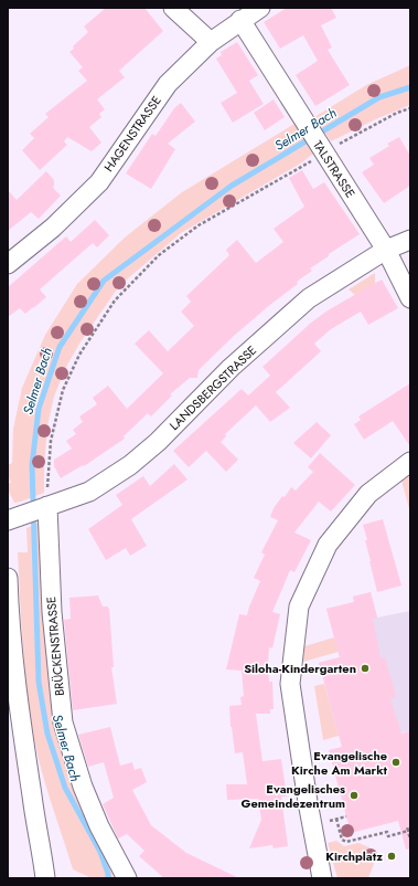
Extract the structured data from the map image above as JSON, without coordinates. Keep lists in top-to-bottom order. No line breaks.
{"streets":{"street":["HAGENSTRASSE","TALSTRASSE","LANDSBERGSTRASSE","BRÜCKENSTRASSE"]},"crossings":[["HAGENSTRASSE","TALSTRASSE"],["TALSTRASSE","LANDSBERGSTRASSE"],["LANDSBERGSTRASSE","BRÜCKENSTRASSE"]],"water":["Selmer Bach"],"places":["Siloha-Kindergarten","Evangelische Kirche Am Markt","Evangelisches Gemeindezentrum","Kirchplatz"]}
